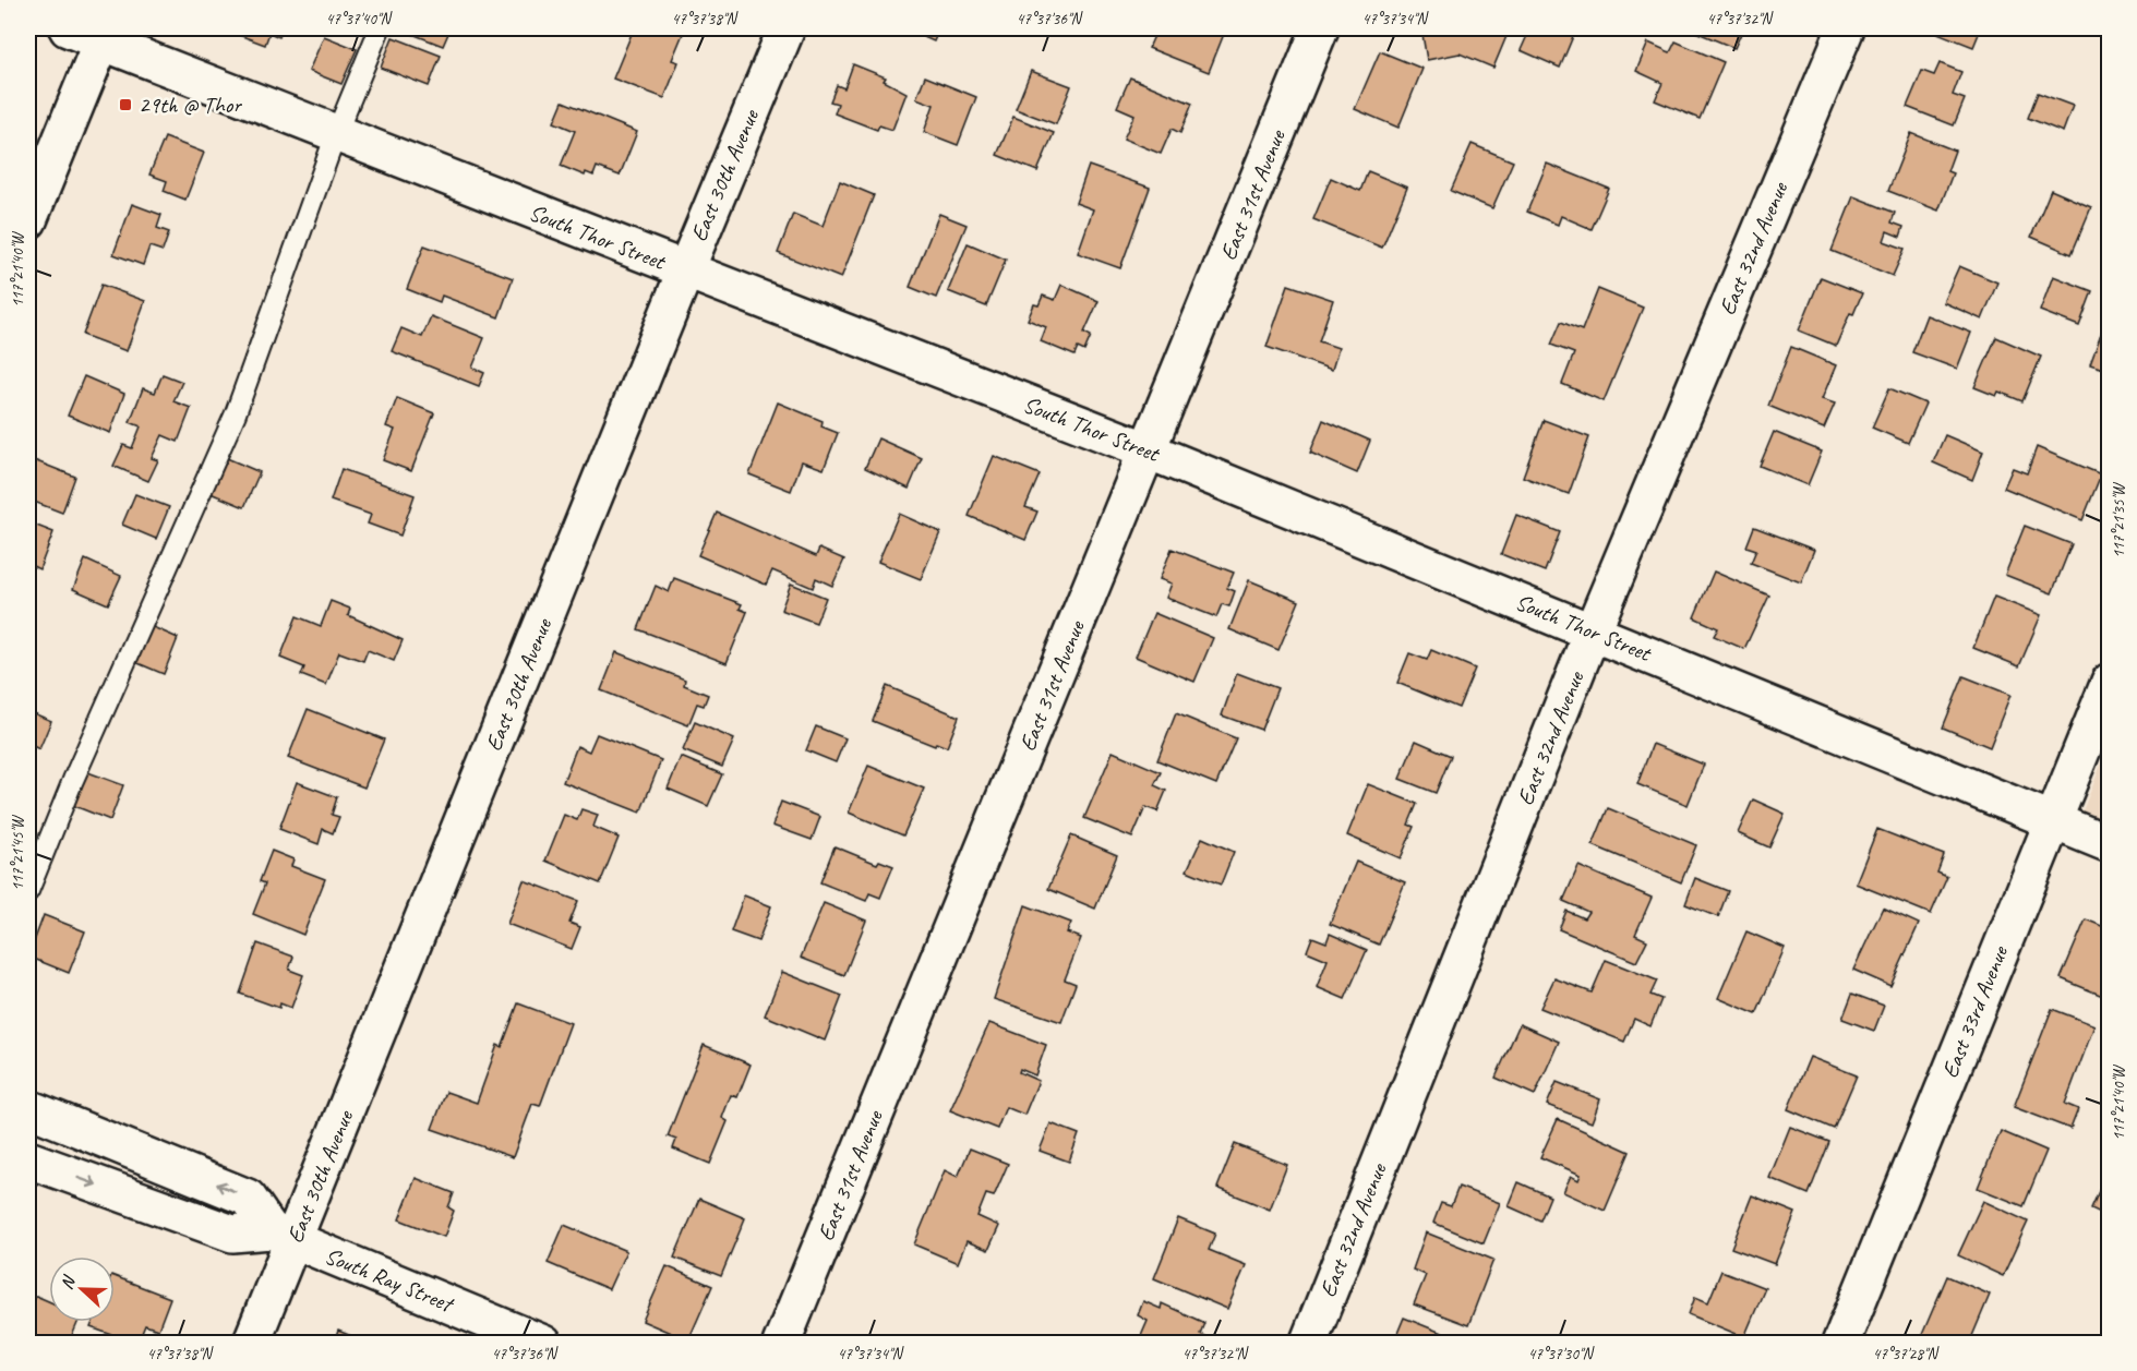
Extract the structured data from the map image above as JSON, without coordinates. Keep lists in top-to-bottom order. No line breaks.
{"streets":{"street":["East 30th Avenue","East 31st Avenue","South Thor Street","East 32nd Avenue","East 33rd Avenue","South Ray Street"]},"crossings":[["East 30th Avenue","South Thor Street"],["East 30th Avenue","South Ray Street"],["East 31st Avenue","South Thor Street"],["South Thor Street","East 32nd Avenue"],["South Thor Street","East 33rd Avenue"]],"places":{"transit":["29th @ Thor"]},"north":"left","coordinates":["47°37'40\"N","47°37'38\"N","47°37'36\"N","47°37'34\"N","47°37'32\"N","117°21'40\"W","117°21'35\"W","117°21'45\"W","47°37'30\"N","47°37'28\"N"]}
